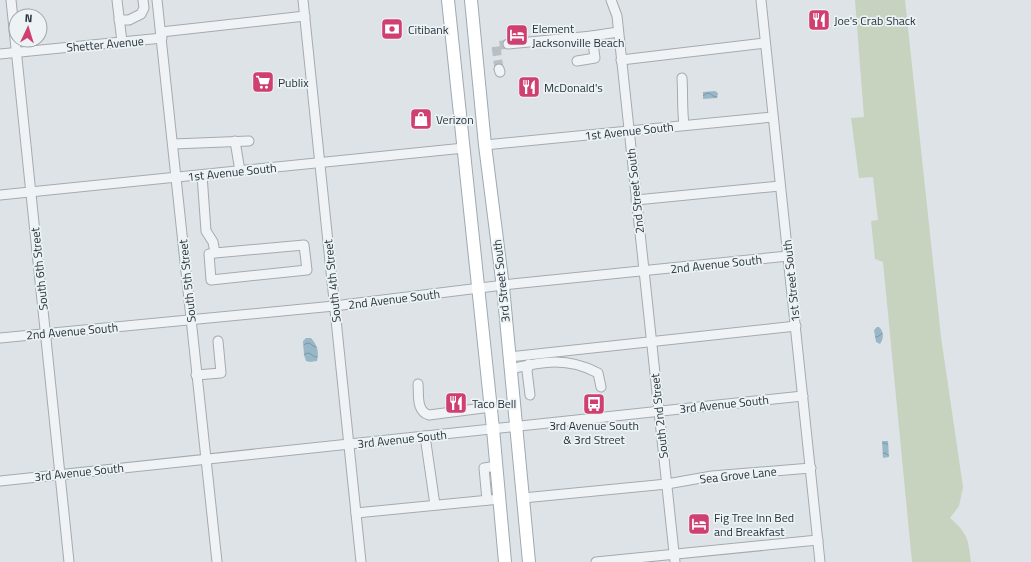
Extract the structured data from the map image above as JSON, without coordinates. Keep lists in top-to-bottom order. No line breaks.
{"streets":{"main road":["3rd Street South"],"street":["Shetter Avenue","1st Avenue South","2nd Street South","2nd Avenue South","South 6th Street","South 5th Street","South 4th Street","1st Street South","3rd Avenue South","South 2nd Street","Sea Grove Lane"]},"crossings":[["Shetter Avenue","South 6th Street"],["Shetter Avenue","South 5th Street"],["Shetter Avenue","South 4th Street"],["1st Avenue South","2nd Street South"],["1st Avenue South","South 6th Street"],["1st Avenue South","South 5th Street"],["1st Avenue South","South 4th Street"],["1st Avenue South","3rd Street South"],["1st Avenue South","1st Street South"],["2nd Street South","2nd Avenue South"],["2nd Street South","South 2nd Street"],["2nd Avenue South","South 6th Street"],["2nd Avenue South","South 5th Street"],["2nd Avenue South","South 4th Street"],["2nd Avenue South","3rd Street South"],["2nd Avenue South","1st Street South"],["2nd Avenue South","South 2nd Street"],["South 6th Street","3rd Avenue South"],["South 5th Street","3rd Avenue South"],["South 4th Street","3rd Avenue South"],["3rd Street South","3rd Avenue South"],["3rd Street South","Sea Grove Lane"],["1st Street South","3rd Avenue South"],["1st Street South","Sea Grove Lane"],["3rd Avenue South","South 2nd Street"],["South 2nd Street","Sea Grove Lane"]],"places":{"restaurant":["Joe's Crab Shack","McDonald's","Taco Bell"],"bank":["Citibank"],"hotel":["Element Jacksonville Beach","Fig Tree Inn Bed and Breakfast"],"supermarket":["Publix"],"shop":["Verizon"],"bus stop":["3rd Avenue South & 3rd Street"]},"north":"top"}
